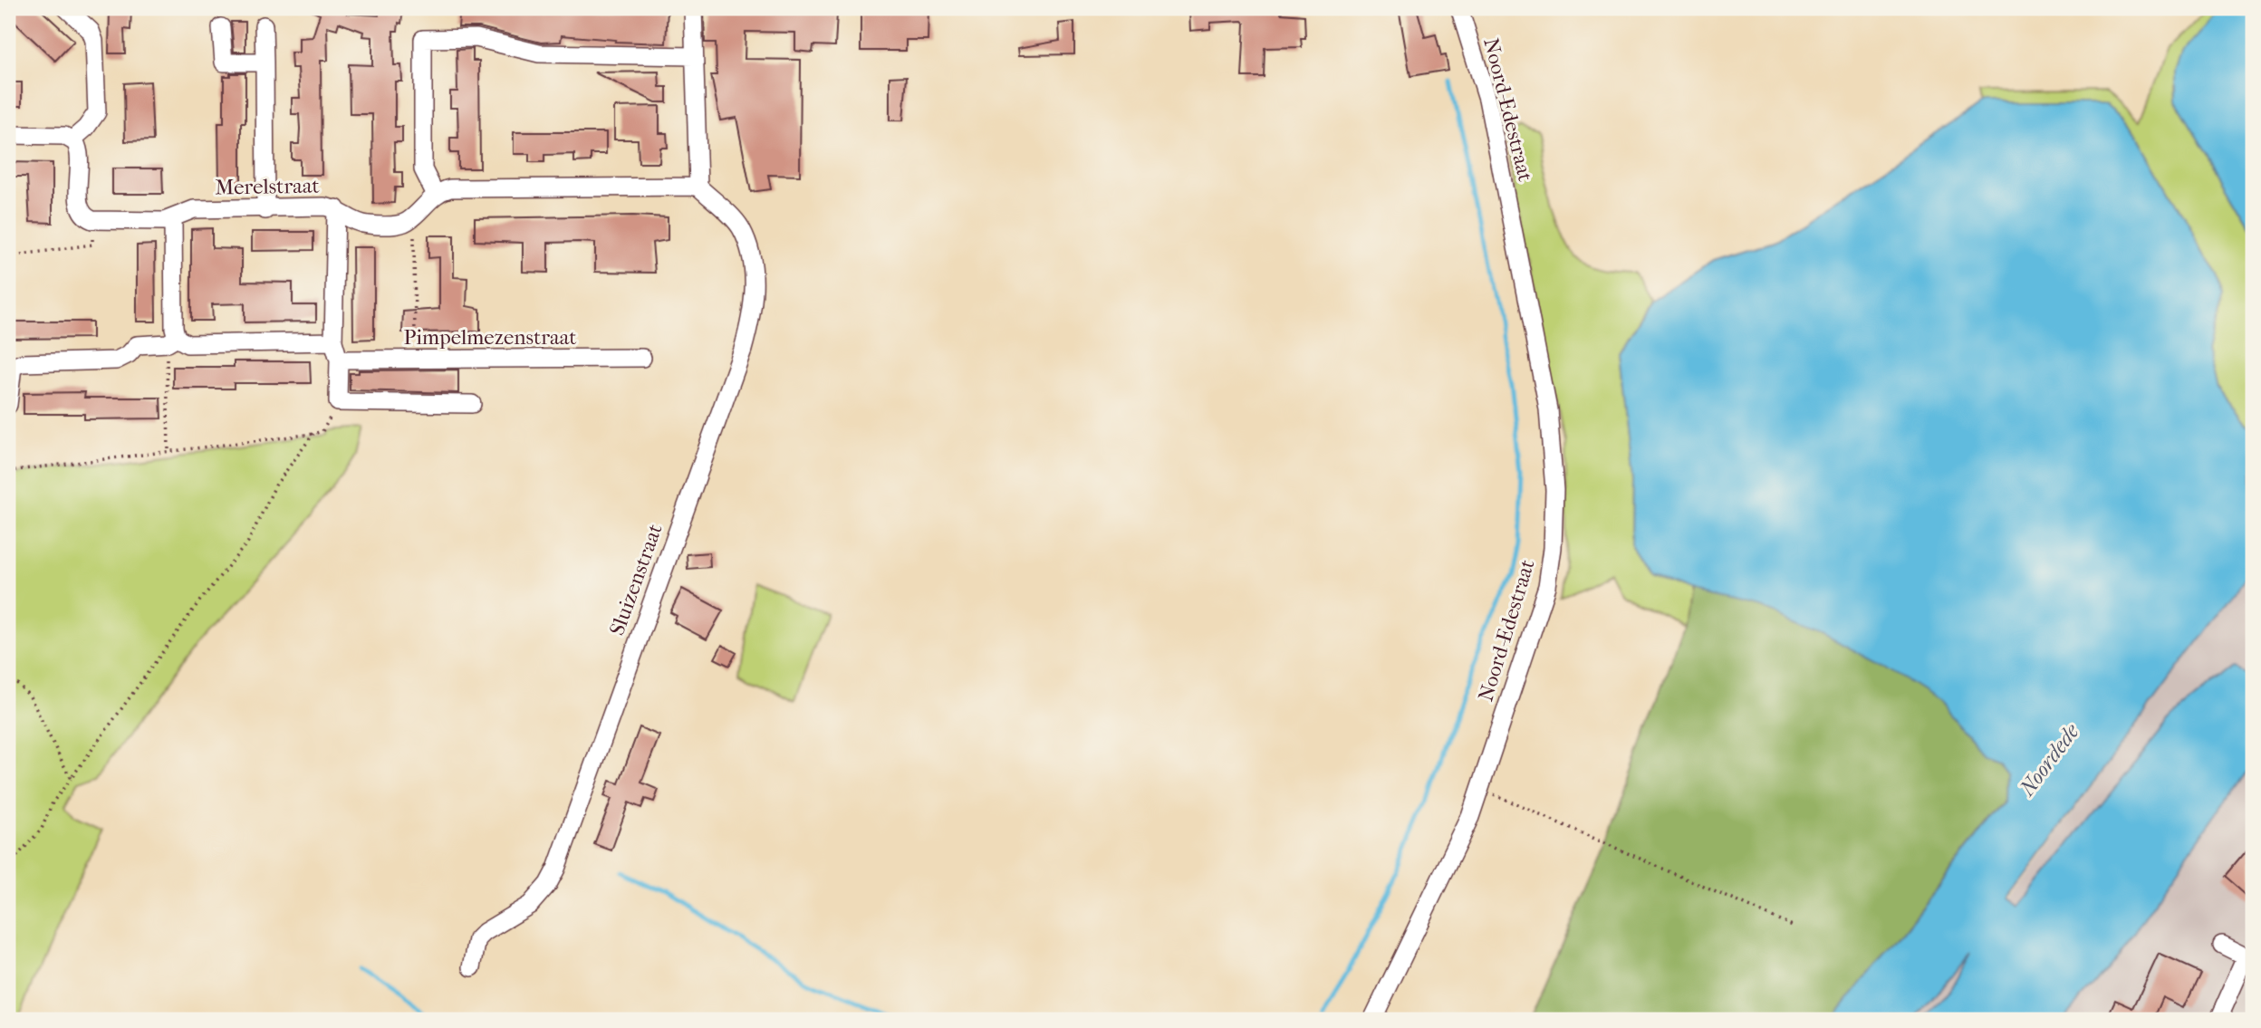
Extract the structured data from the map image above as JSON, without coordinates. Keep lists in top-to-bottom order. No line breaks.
{"streets":{"street":["Noord-Edestraat","Merelstraat","Pimpelmezenstraat","Sluizenstraat"]},"water":["Noordede"]}
